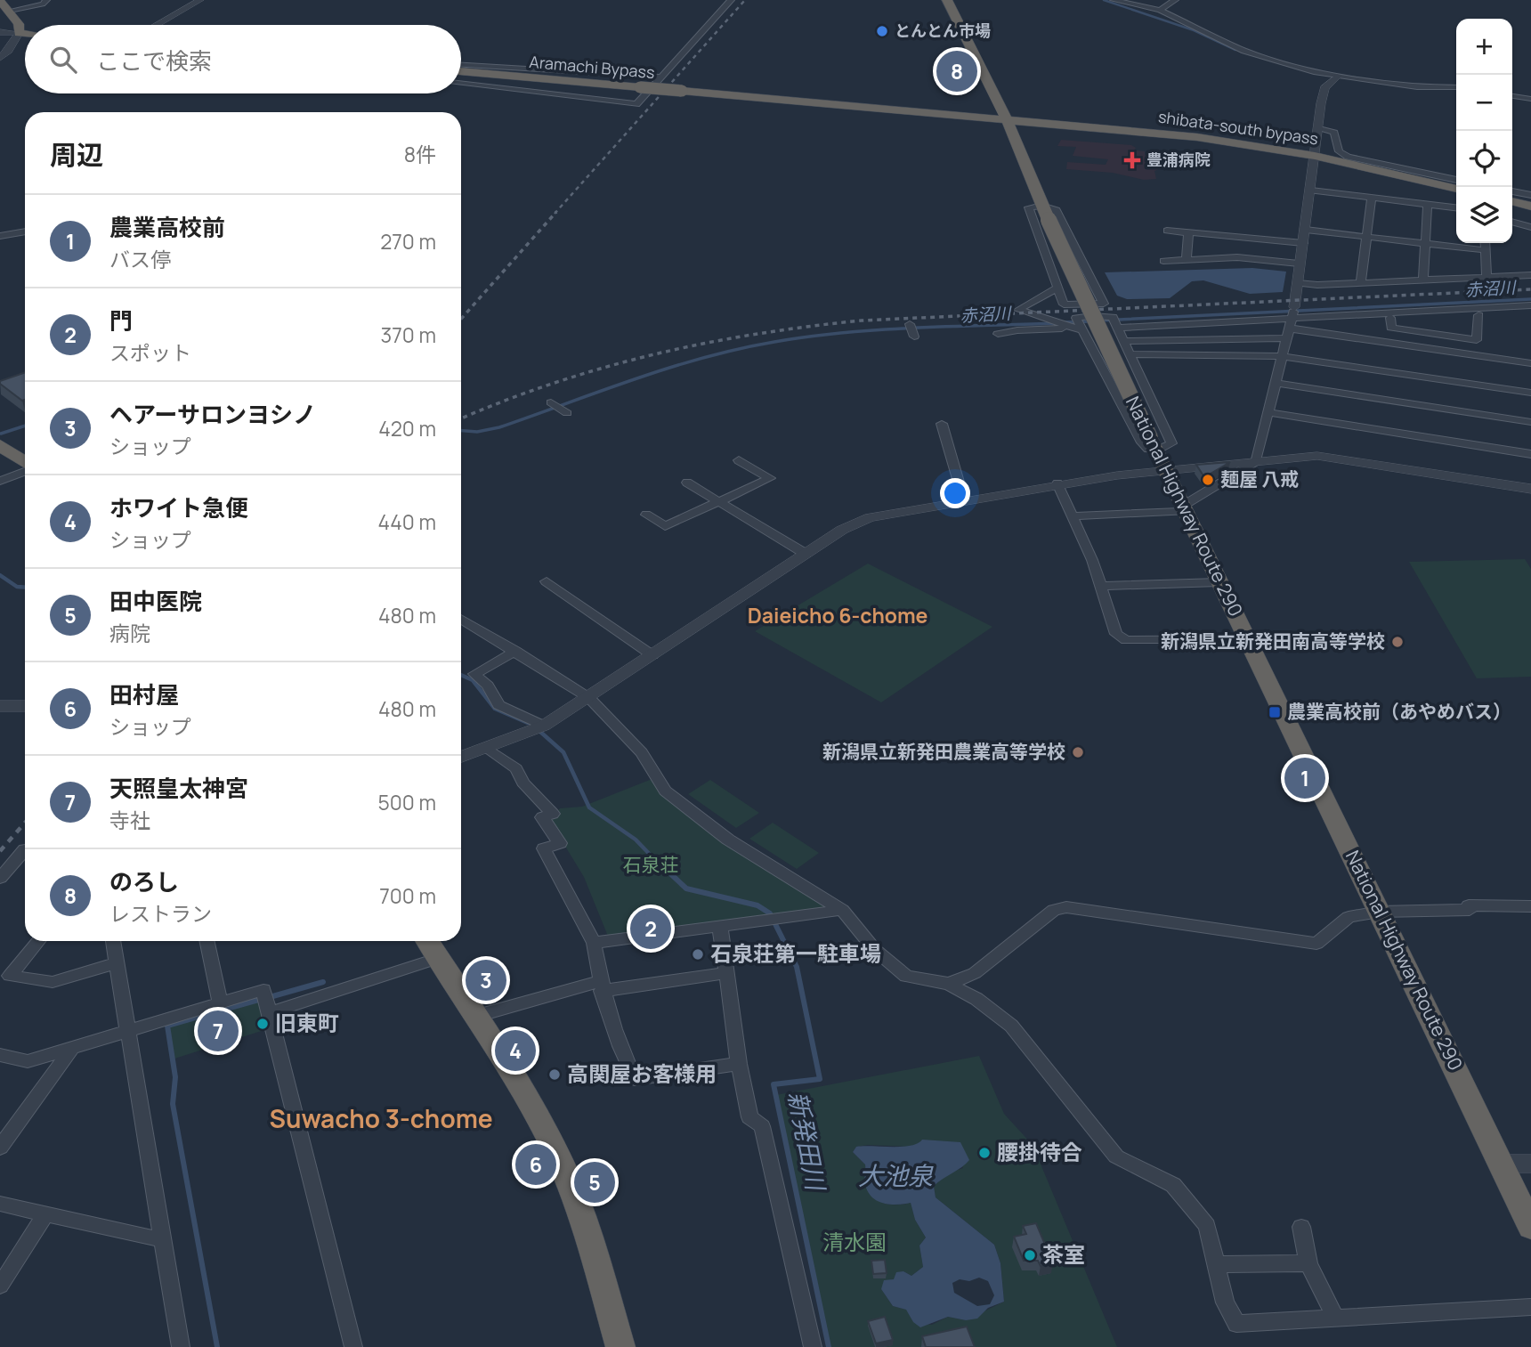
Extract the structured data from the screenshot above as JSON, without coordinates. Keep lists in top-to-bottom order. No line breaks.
{"streets":{"highway":["Aramachi Bypass","shibata-south bypass","National Highway Route 290"]},"crossings":[["Aramachi Bypass","shibata-south bypass"],["Aramachi Bypass","National Highway Route 290"],["shibata-south bypass","National Highway Route 290"]],"districts":["Daieicho 6-chome","Suwacho 3-chome"],"water":["赤沼川","新発田川","大池泉"],"parks":["石泉荘","清水園"],"places":{"other":["とんとん市場","麺屋 八戒","新潟県立新発田南高等学校","新潟県立新発田農業高等学校","石泉荘第一駐車場","旧東町","高関屋お客様用","腰掛待合","茶室"],"health":["豊浦病院"],"transit":["農業高校前（あやめバス）"]},"page":{"map_buttons":["+","−"],"search":"ここで検索","pins":["8","1","2","3","7","4","6","5"],"heading":["周辺","8件"],"list":[{"mark":"1","name":"農業高校前","note":"バス停","value":"270 m"},{"mark":"2","name":"門","note":"スポット","value":"370 m"},{"mark":"3","name":"ヘアーサロンヨシノ","note":"ショップ","value":"420 m"},{"mark":"4","name":"ホワイト急便","note":"ショップ","value":"440 m"},{"mark":"5","name":"田中医院","note":"病院","value":"480 m"},{"mark":"6","name":"田村屋","note":"ショップ","value":"480 m"},{"mark":"7","name":"天照皇太神宮","note":"寺社","value":"500 m"},{"mark":"8","name":"のろし","note":"レストラン","value":"700 m"}]}}
